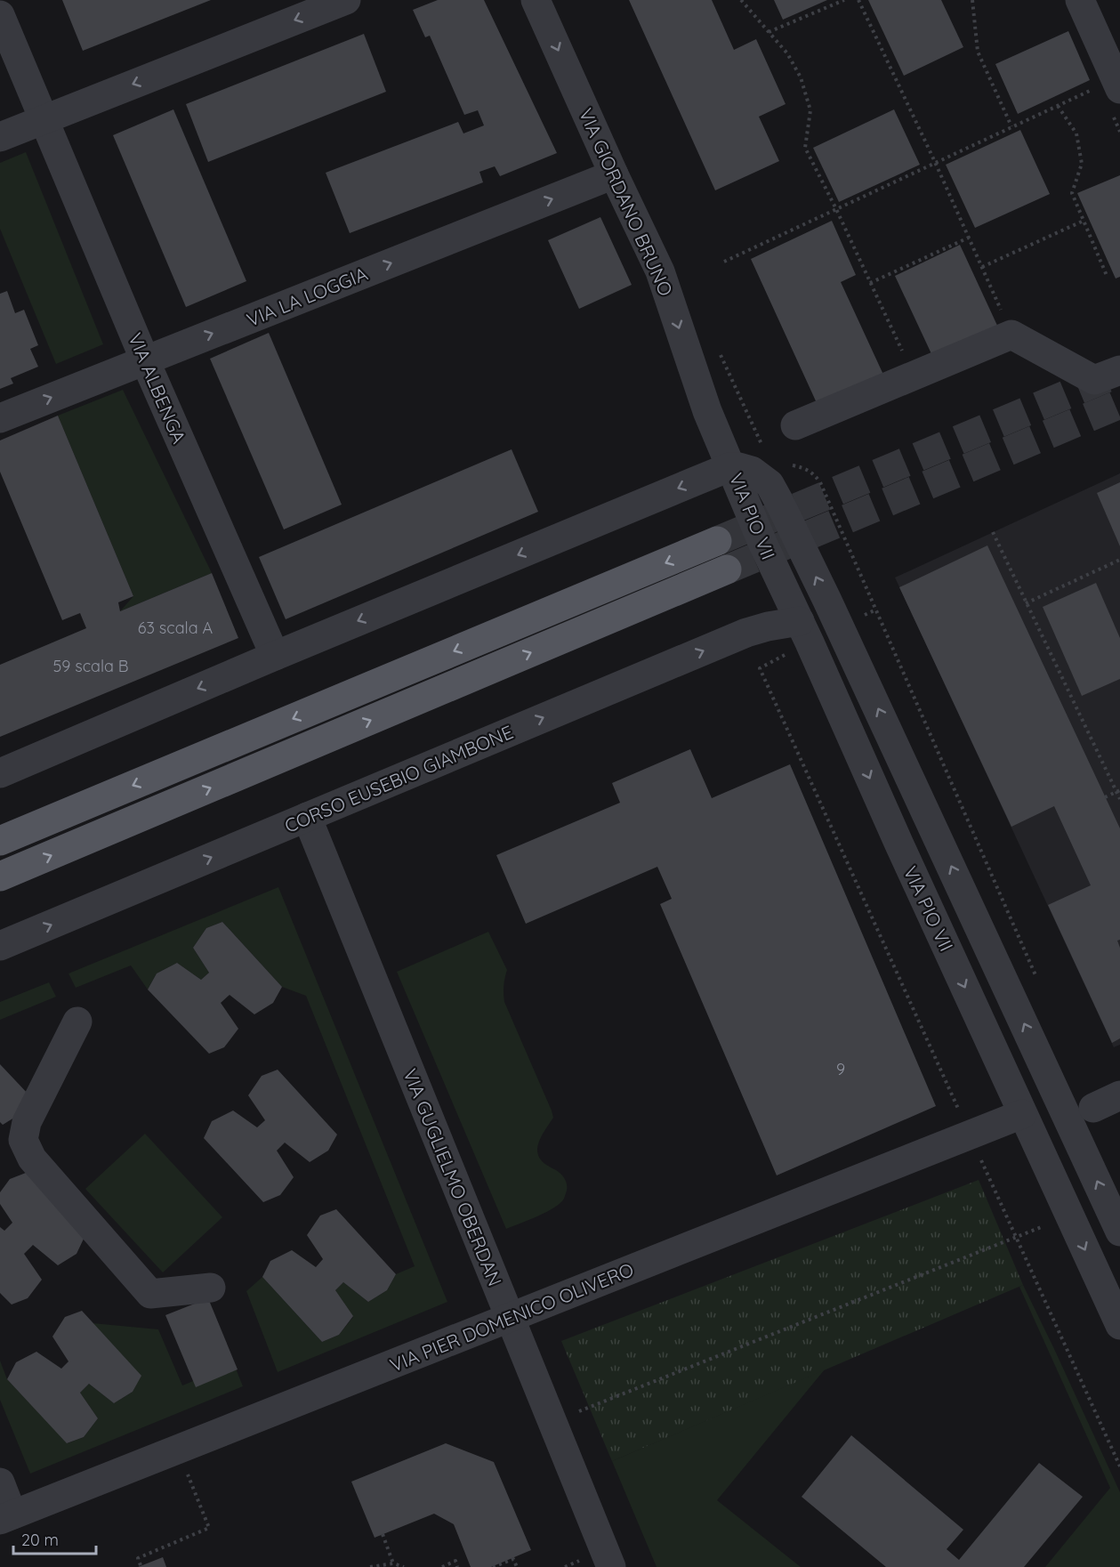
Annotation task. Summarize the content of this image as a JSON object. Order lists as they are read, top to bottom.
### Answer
{
  "streets": {
    "street": [
      "VIA GIORDANO BRUNO",
      "VIA LA LOGGIA",
      "VIA ALBENGA",
      "VIA PIO VII",
      "CORSO EUSEBIO GIAMBONE",
      "VIA GUGLIELMO OBERDAN",
      "VIA PIER DOMENICO OLIVERO"
    ]
  },
  "crossings": [
    ["VIA GIORDANO BRUNO", "VIA LA LOGGIA"],
    ["VIA GIORDANO BRUNO", "VIA PIO VII"],
    ["VIA LA LOGGIA", "VIA ALBENGA"],
    ["VIA PIO VII", "CORSO EUSEBIO GIAMBONE"],
    ["VIA PIO VII", "VIA PIER DOMENICO OLIVERO"],
    ["CORSO EUSEBIO GIAMBONE", "VIA GUGLIELMO OBERDAN"],
    ["VIA GUGLIELMO OBERDAN", "VIA PIER DOMENICO OLIVERO"]
  ],
  "one_way": ["VIA GIORDANO BRUNO"],
  "house_numbers": ["63 scala A", "59 scala B", "9"],
  "scale_bar": "20 m"
}
